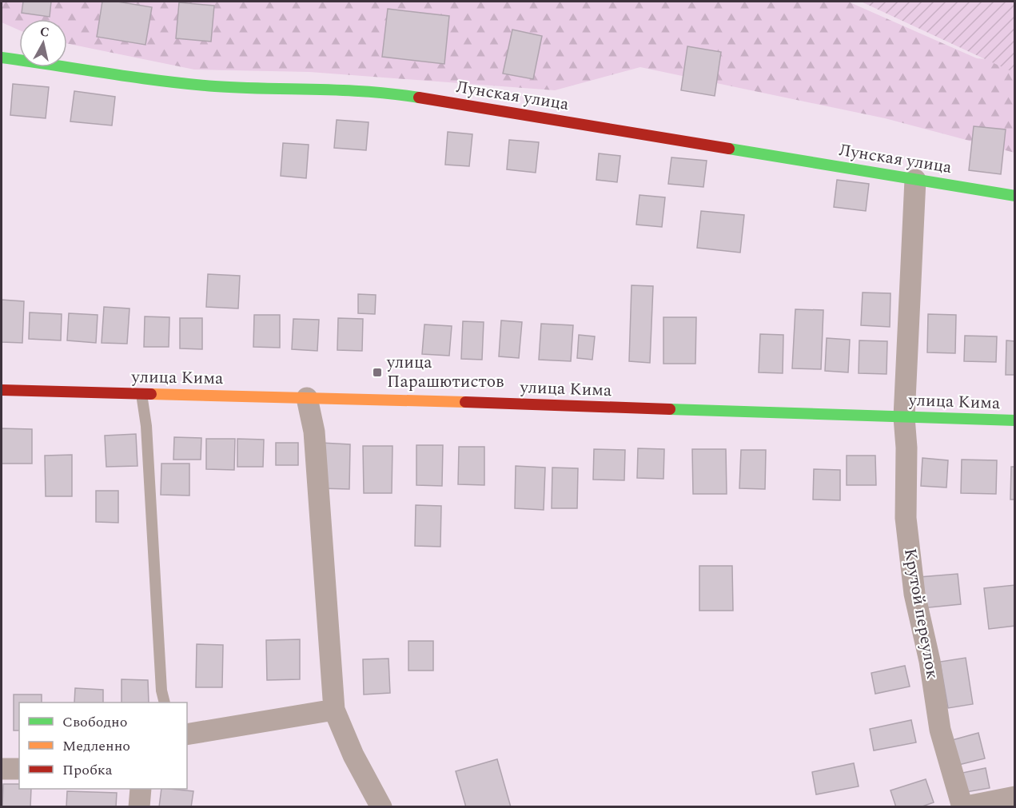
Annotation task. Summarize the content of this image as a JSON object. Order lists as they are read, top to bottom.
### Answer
{
  "streets": {
    "street": ["Лунская улица", "улица Кима", "Крутой переулок"]
  },
  "crossings": [
    ["Лунская улица", "Крутой переулок"],
    ["улица Кима", "Крутой переулок"]
  ],
  "places": {
    "transit": ["улица Парашютистов"]
  },
  "legend": ["Свободно", "Медленно", "Пробка"],
  "north": "top"
}
